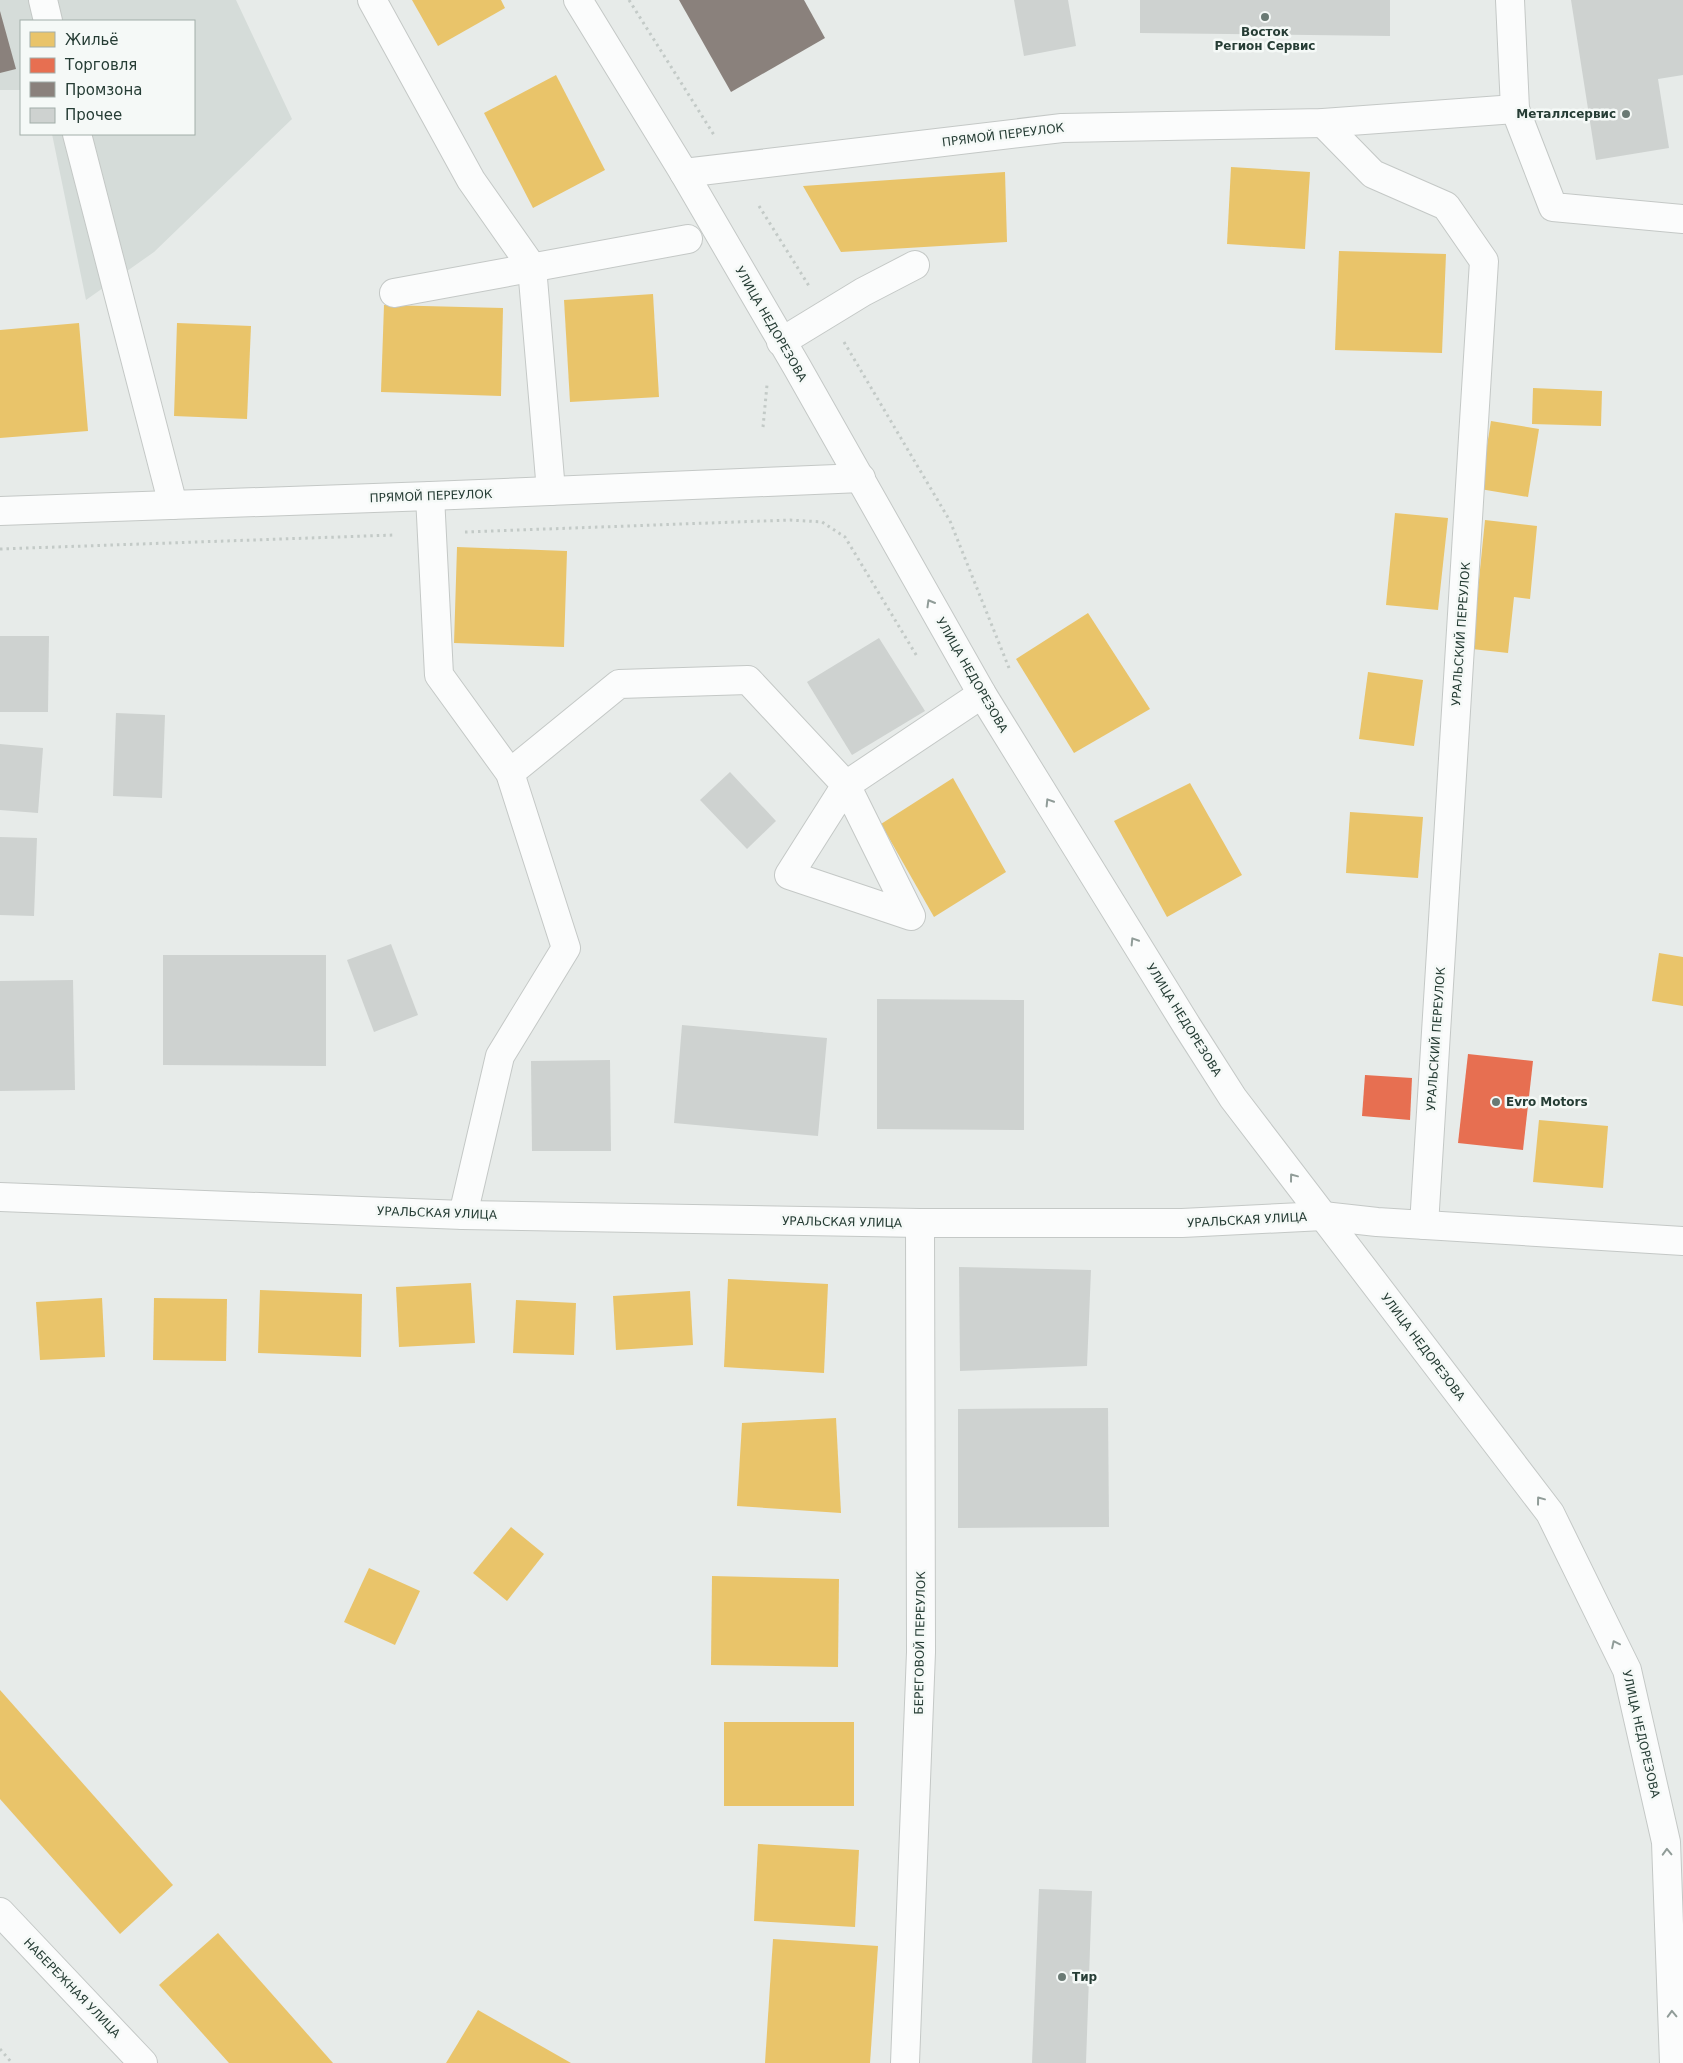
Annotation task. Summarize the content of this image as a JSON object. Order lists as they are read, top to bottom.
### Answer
{
  "streets": {
    "street": [
      "ПРЯМОЙ ПЕРЕУЛОК",
      "УЛИЦА НЕДОРЕЗОВА",
      "УРАЛЬСКИЙ ПЕРЕУЛОК",
      "УРАЛЬСКАЯ УЛИЦА",
      "БЕРЕГОВОЙ ПЕРЕУЛОК",
      "НАБЕРЕЖНАЯ УЛИЦА"
    ]
  },
  "crossings": [
    ["ПРЯМОЙ ПЕРЕУЛОК", "УЛИЦА НЕДОРЕЗОВА"],
    ["ПРЯМОЙ ПЕРЕУЛОК", "УРАЛЬСКИЙ ПЕРЕУЛОК"],
    ["УЛИЦА НЕДОРЕЗОВА", "УРАЛЬСКАЯ УЛИЦА"],
    ["УРАЛЬСКИЙ ПЕРЕУЛОК", "УРАЛЬСКАЯ УЛИЦА"],
    ["УРАЛЬСКАЯ УЛИЦА", "БЕРЕГОВОЙ ПЕРЕУЛОК"]
  ],
  "one_way": ["УЛИЦА НЕДОРЕЗОВА"],
  "places": [
    "Восток Регион Сервис",
    "Металлсервис",
    "Evro Motors",
    "Тир"
  ],
  "legend": [
    "Жильё",
    "Торговля",
    "Промзона",
    "Прочее"
  ]
}
